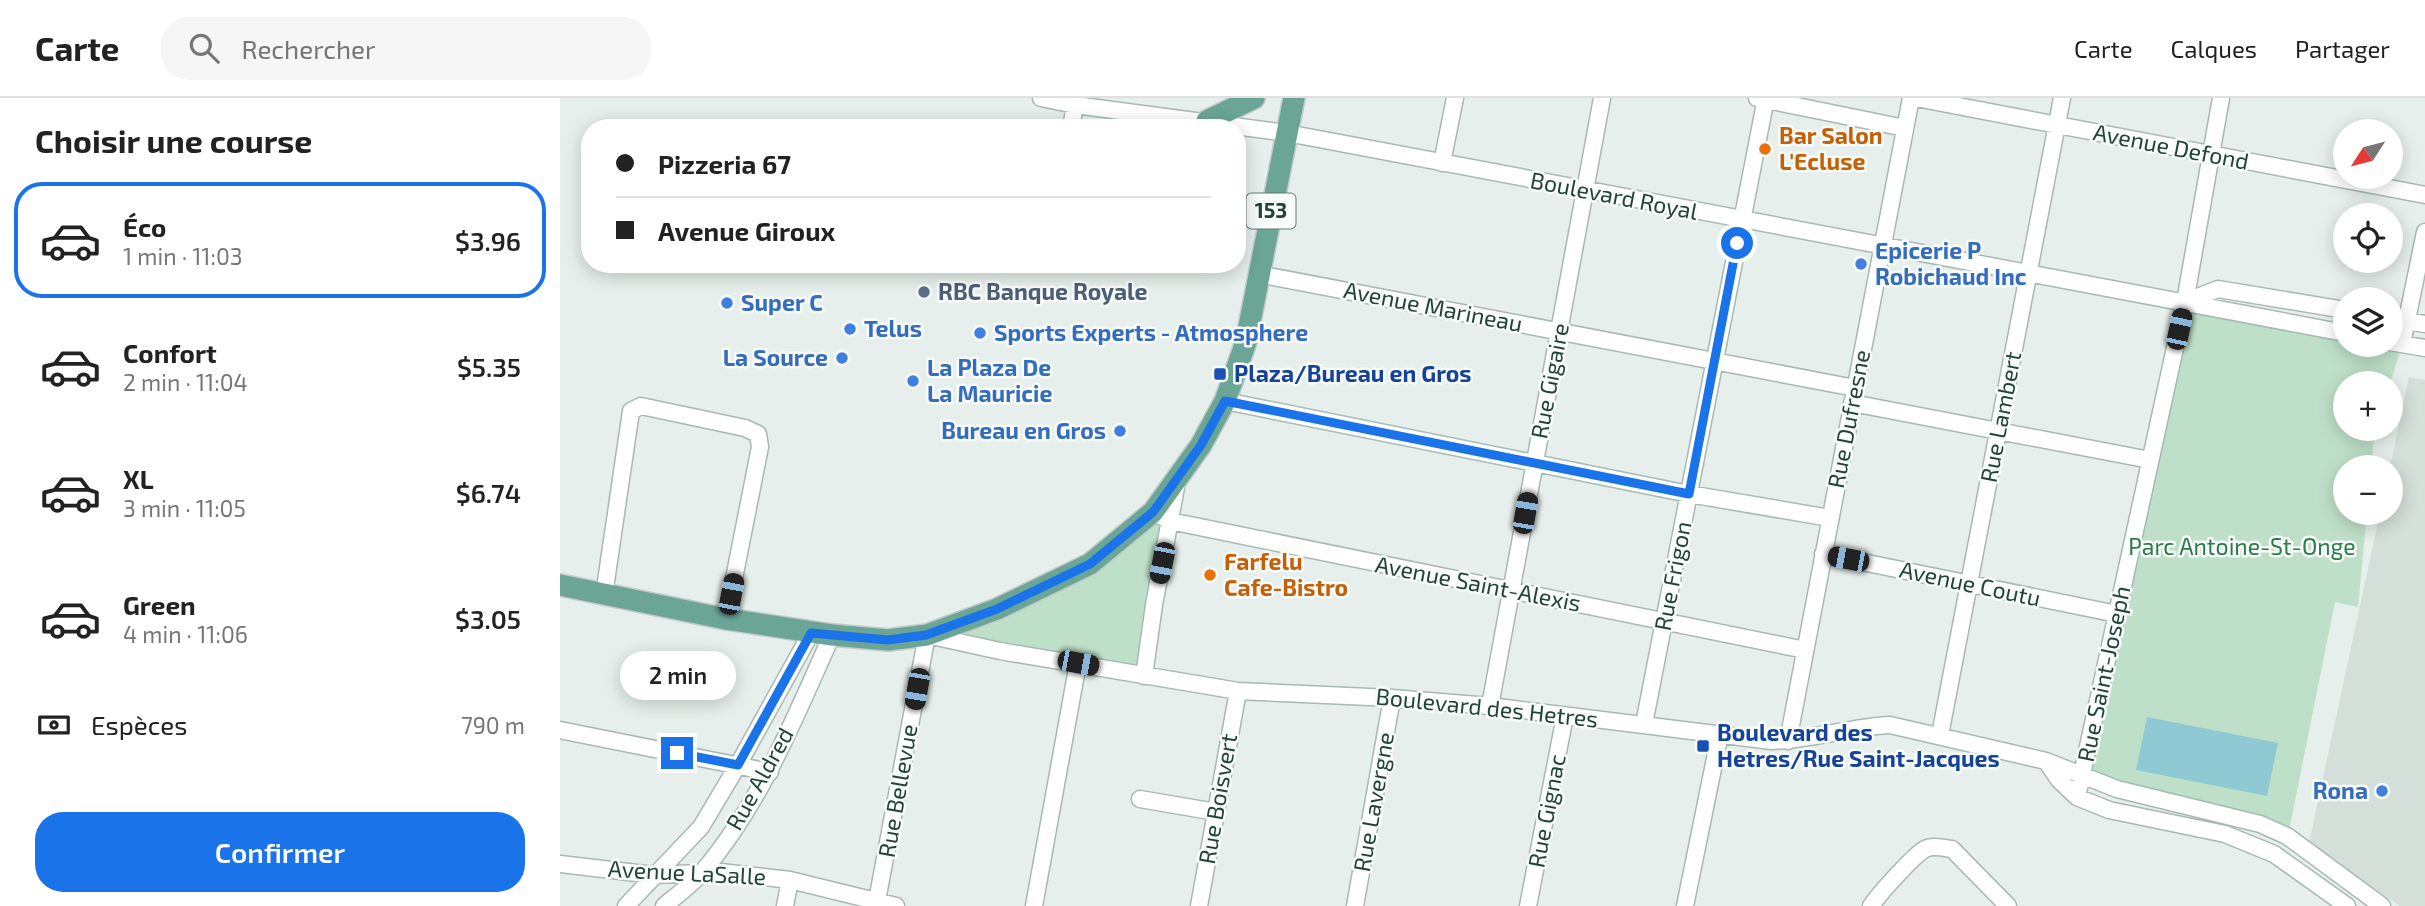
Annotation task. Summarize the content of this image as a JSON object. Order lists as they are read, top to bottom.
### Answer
{
  "streets": {
    "main road": ["153"],
    "street": [
      "Avenue Defond",
      "Boulevard Royal",
      "Avenue Marineau",
      "Rue Gigaire",
      "Rue Lambert",
      "Rue Dufresne",
      "Rue Frigon",
      "Avenue Saint-Alexis",
      "Avenue Coutu",
      "Rue Saint-Joseph",
      "Boulevard des Hetres",
      "Rue Aldred",
      "Rue Bellevue",
      "Rue Boisvert",
      "Rue Lavergne",
      "Rue Gignac",
      "Avenue LaSalle"
    ]
  },
  "crossings": [
    ["Avenue Defond", "Rue Lambert"],
    ["Avenue Defond", "Rue Saint-Joseph"],
    ["Boulevard Royal", "153"],
    ["Boulevard Royal", "Rue Gigaire"],
    ["Boulevard Royal", "Rue Lambert"],
    ["Boulevard Royal", "Rue Dufresne"],
    ["Boulevard Royal", "Rue Frigon"],
    ["Boulevard Royal", "Rue Saint-Joseph"],
    ["153", "Avenue Marineau"],
    ["153", "Avenue Saint-Alexis"],
    ["153", "Boulevard des Hetres"],
    ["153", "Rue Aldred"],
    ["153", "Rue Bellevue"],
    ["Avenue Marineau", "Rue Gigaire"],
    ["Avenue Marineau", "Rue Lambert"],
    ["Avenue Marineau", "Rue Dufresne"],
    ["Avenue Marineau", "Rue Frigon"],
    ["Avenue Marineau", "Rue Saint-Joseph"],
    ["Rue Gigaire", "Avenue Saint-Alexis"],
    ["Rue Gigaire", "Boulevard des Hetres"],
    ["Rue Lambert", "Avenue Coutu"],
    ["Rue Lambert", "Boulevard des Hetres"],
    ["Rue Dufresne", "Avenue Saint-Alexis"],
    ["Rue Dufresne", "Avenue Coutu"],
    ["Rue Dufresne", "Boulevard des Hetres"],
    ["Rue Frigon", "Avenue Saint-Alexis"],
    ["Rue Frigon", "Boulevard des Hetres"],
    ["Avenue Coutu", "Rue Saint-Joseph"],
    ["Rue Saint-Joseph", "Boulevard des Hetres"],
    ["Boulevard des Hetres", "Rue Bellevue"],
    ["Boulevard des Hetres", "Rue Boisvert"],
    ["Boulevard des Hetres", "Rue Lavergne"],
    ["Boulevard des Hetres", "Rue Gignac"],
    ["Rue Aldred", "Avenue LaSalle"],
    ["Rue Bellevue", "Avenue LaSalle"]
  ],
  "parks": ["Parc Antoine-St-Onge"],
  "places": {
    "other": [
      "Bar Salon L'Ecluse",
      "Epicerie P Robichaud Inc",
      "RBC Banque Royale",
      "Super C",
      "Telus",
      "Sports Experts - Atmosphere",
      "La Source",
      "La Plaza De La Mauricie",
      "Bureau en Gros",
      "Farfelu Cafe-Bistro",
      "Rona"
    ],
    "transit": ["Plaza/Bureau en Gros", "Boulevard des Hetres/Rue Saint-Jacques"]
  },
  "north": "bottom left",
  "page": {
    "header": "Carte",
    "search": "Rechercher",
    "nav": ["Carte", "Calques", "Partager"],
    "heading": "Choisir une course",
    "map_buttons": ["+", "−"],
    "banner": ["Pizzeria 67", "Avenue Giroux"],
    "list": [
      {
        "name": "Éco",
        "note": "1 min · 11:03",
        "value": "$3.96"
      },
      {
        "name": "Confort",
        "note": "2 min · 11:04",
        "value": "$5.35"
      },
      {
        "name": "XL",
        "note": "3 min · 11:05",
        "value": "$6.74"
      },
      {
        "name": "Green",
        "note": "4 min · 11:06",
        "value": "$3.05"
      }
    ],
    "bubble": "2 min",
    "pay": ["Espèces", "790 m"],
    "buttons": "Confirmer"
  }
}
